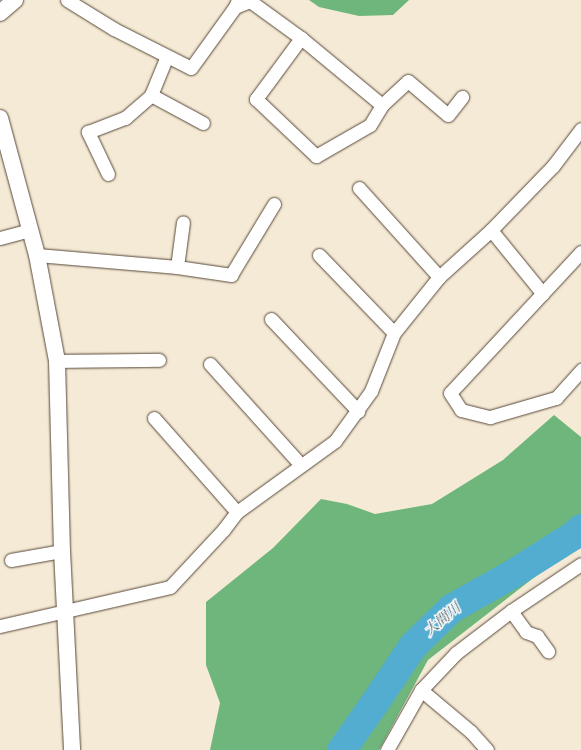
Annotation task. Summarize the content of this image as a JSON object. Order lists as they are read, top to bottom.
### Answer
{
  "water": ["大間川"]
}
